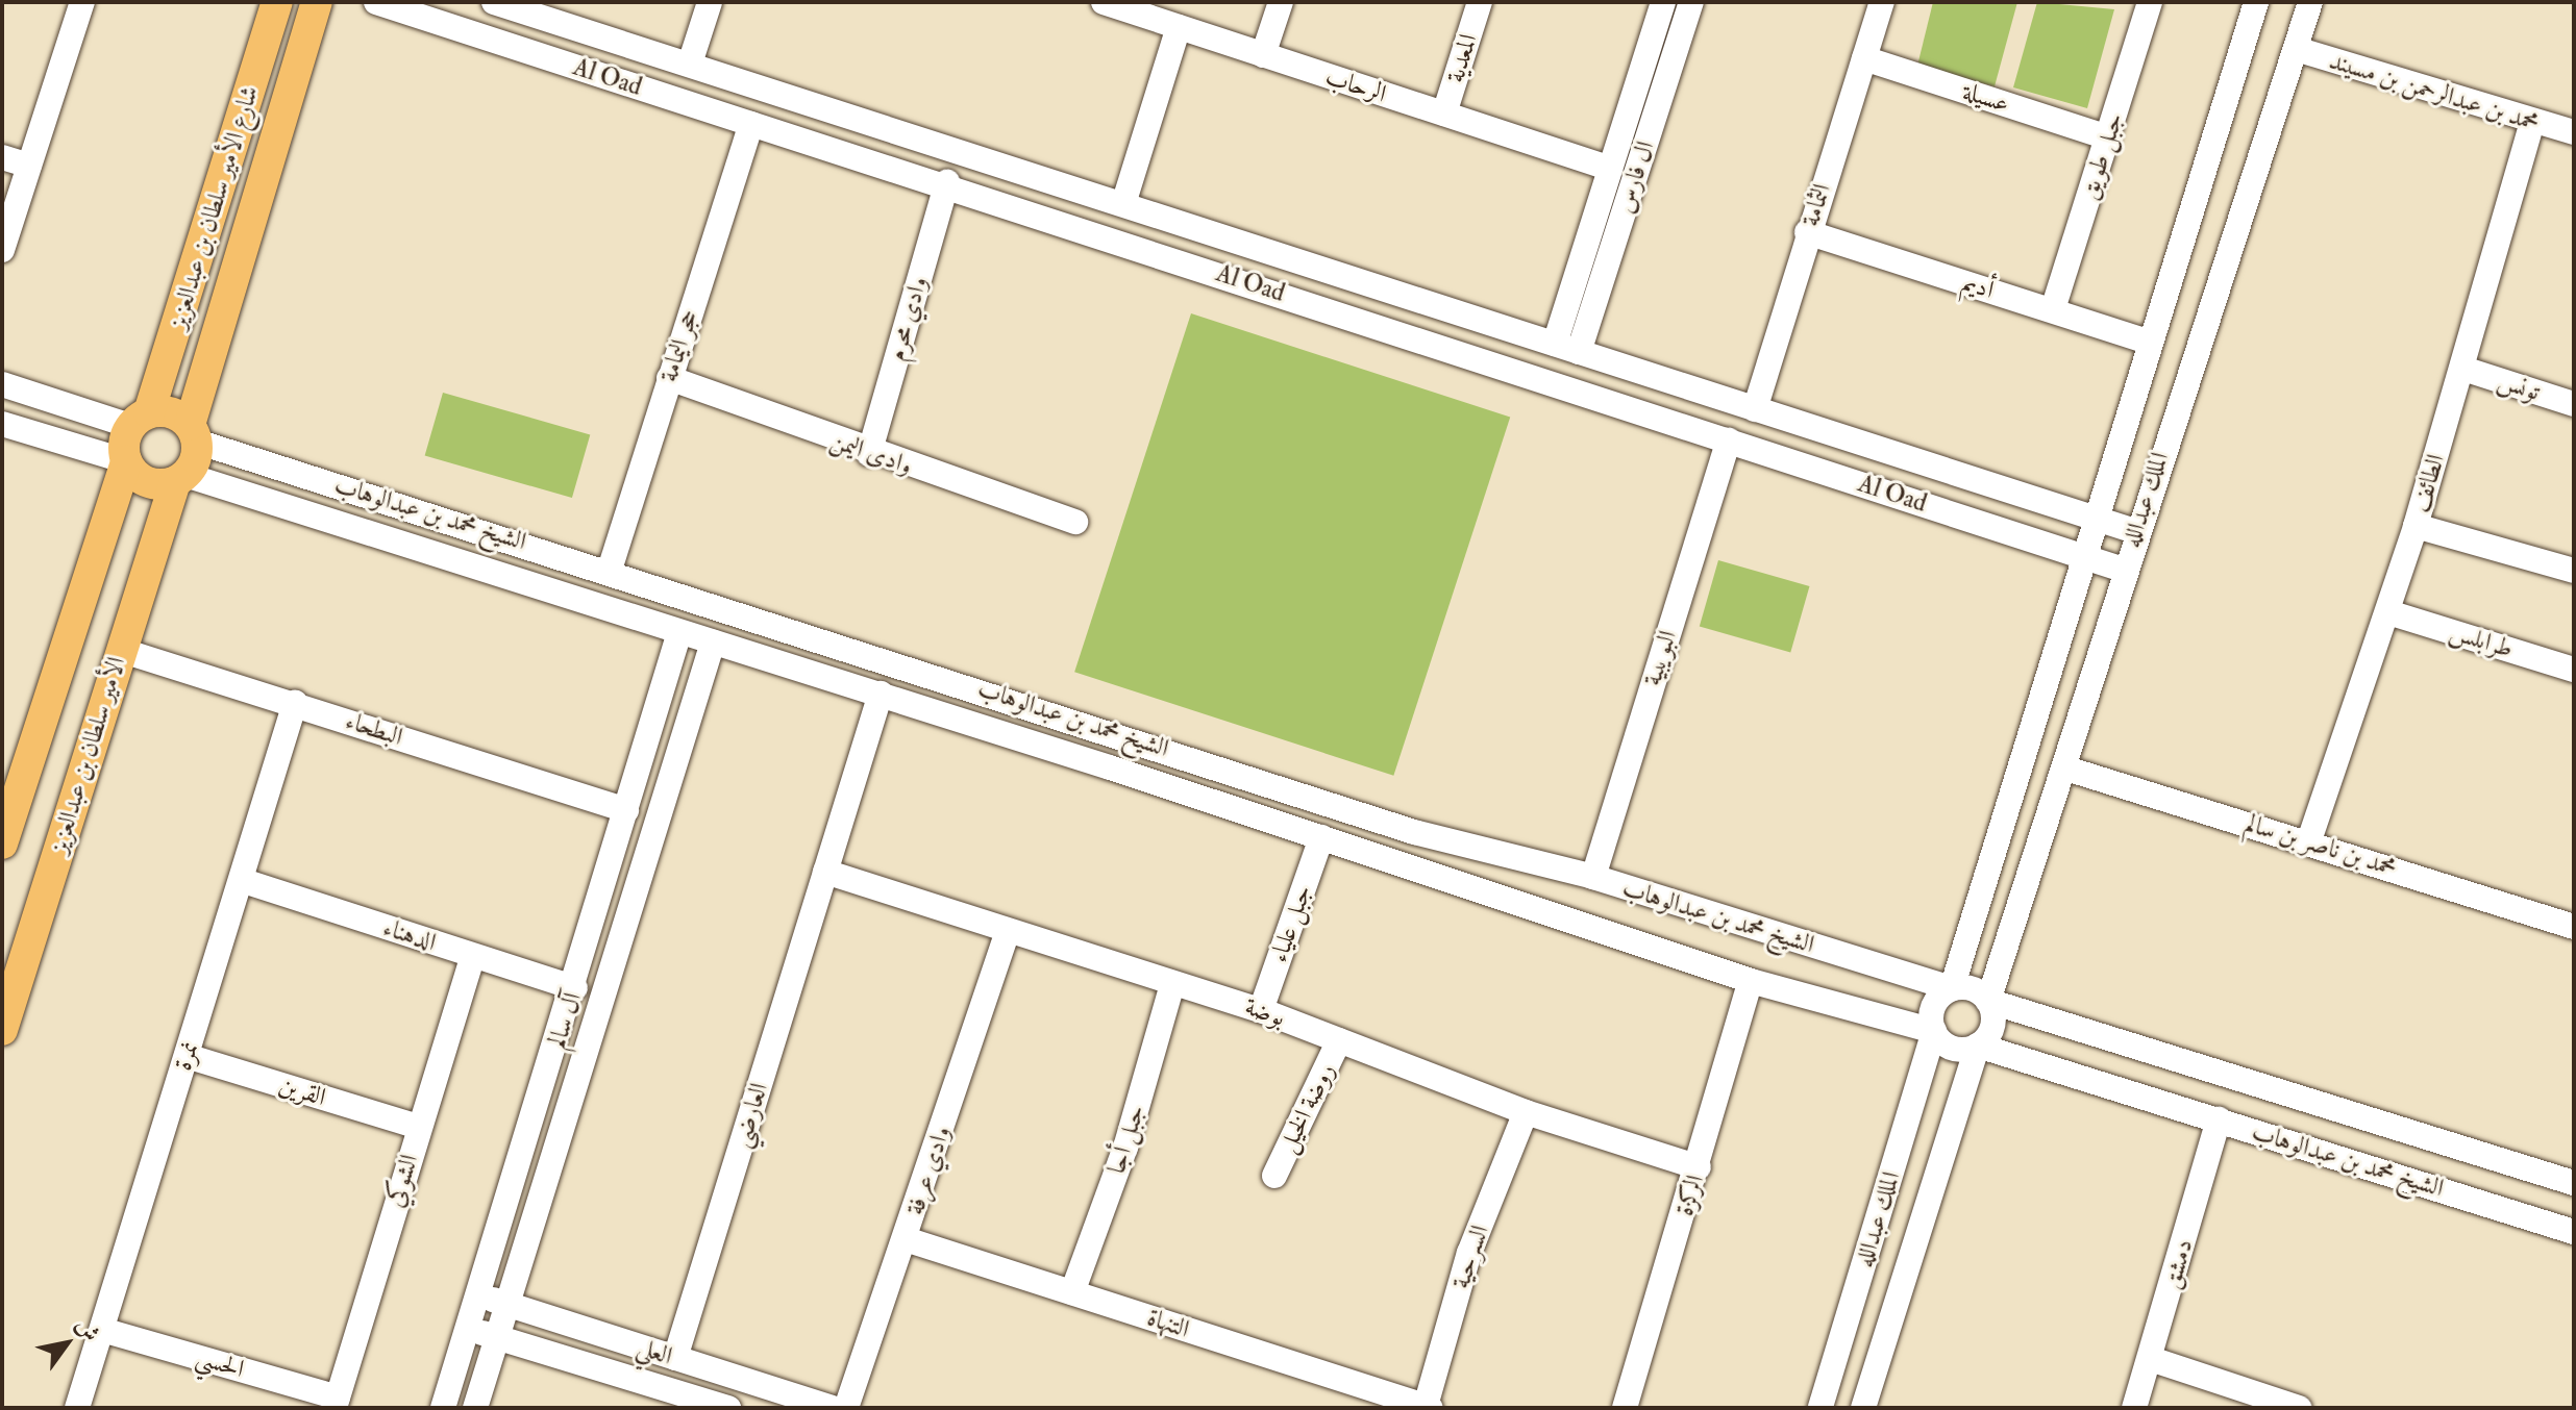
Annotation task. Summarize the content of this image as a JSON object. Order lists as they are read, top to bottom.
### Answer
{
  "streets": {
    "main road": ["شارع الأمير سلطان بن عبدالعزيز", "الأمير سلطان بن عبدالعزيز"],
    "street": [
      "المعدية",
      "Al Oad",
      "الرحاب",
      "محمد بن عبدالرحمن بن مسيند",
      "عسيلة",
      "جبل طويق",
      "ال فارس",
      "الثمامة",
      "أديم",
      "وادي محرم",
      "حجر اليمامة",
      "تونس",
      "وادى اليمن",
      "الطائف",
      "الملك عبدالله",
      "الشيخ محمد بن عبدالوهاب",
      "طرابلس",
      "البويبية",
      "البطحاء",
      "محمد بن ناصر بن سالم",
      "جبل علياء",
      "الدهناء",
      "بوضة",
      "آل سالم",
      "نمرة",
      "القرين",
      "روضة الخيل",
      "العارضي",
      "جبل أجا",
      "وادي عرفة",
      "الشوكي",
      "الركزة",
      "السرحية",
      "دمشق",
      "التنهاة",
      "العلي",
      "الحسي"
    ]
  },
  "crossings": [
    ["المعدية", "الرحاب"],
    ["Al Oad", "ال فارس"],
    ["Al Oad", "الثمامة"],
    ["Al Oad", "وادي محرم"],
    ["Al Oad", "حجر اليمامة"],
    ["Al Oad", "الملك عبدالله"],
    ["Al Oad", "البويبية"],
    ["الرحاب", "ال فارس"],
    ["محمد بن عبدالرحمن بن مسيند", "الطائف"],
    ["محمد بن عبدالرحمن بن مسيند", "الملك عبدالله"],
    ["عسيلة", "جبل طويق"],
    ["عسيلة", "الثمامة"],
    ["جبل طويق", "أديم"],
    ["الثمامة", "أديم"],
    ["شارع الأمير سلطان بن عبدالعزيز", "الشيخ محمد بن عبدالوهاب"],
    ["شارع الأمير سلطان بن عبدالعزيز", "الأمير سلطان بن عبدالعزيز"],
    ["أديم", "الملك عبدالله"],
    ["وادي محرم", "وادى اليمن"],
    ["حجر اليمامة", "وادى اليمن"],
    ["حجر اليمامة", "الشيخ محمد بن عبدالوهاب"],
    ["تونس", "الطائف"],
    ["الطائف", "طرابلس"],
    ["الطائف", "محمد بن ناصر بن سالم"],
    ["الملك عبدالله", "الشيخ محمد بن عبدالوهاب"],
    ["الملك عبدالله", "محمد بن ناصر بن سالم"],
    ["الشيخ محمد بن عبدالوهاب", "البويبية"],
    ["الشيخ محمد بن عبدالوهاب", "الأمير سلطان بن عبدالعزيز"],
    ["الشيخ محمد بن عبدالوهاب", "جبل علياء"],
    ["الشيخ محمد بن عبدالوهاب", "آل سالم"],
    ["الشيخ محمد بن عبدالوهاب", "العارضي"],
    ["الشيخ محمد بن عبدالوهاب", "الركزة"],
    ["الشيخ محمد بن عبدالوهاب", "دمشق"],
    ["البطحاء", "الأمير سلطان بن عبدالعزيز"],
    ["البطحاء", "آل سالم"],
    ["البطحاء", "نمرة"],
    ["جبل علياء", "بوضة"],
    ["الدهناء", "آل سالم"],
    ["الدهناء", "نمرة"],
    ["الدهناء", "الشوكي"],
    ["بوضة", "روضة الخيل"],
    ["بوضة", "العارضي"],
    ["بوضة", "جبل أجا"],
    ["بوضة", "وادي عرفة"],
    ["بوضة", "الركزة"],
    ["بوضة", "السرحية"],
    ["آل سالم", "العلي"],
    ["نمرة", "القرين"],
    ["نمرة", "الحسي"],
    ["القرين", "الشوكي"],
    ["العارضي", "العلي"],
    ["جبل أجا", "التنهاة"],
    ["وادي عرفة", "التنهاة"],
    ["الشوكي", "الحسي"],
    ["السرحية", "التنهاة"]
  ],
  "north": "top right"
}
